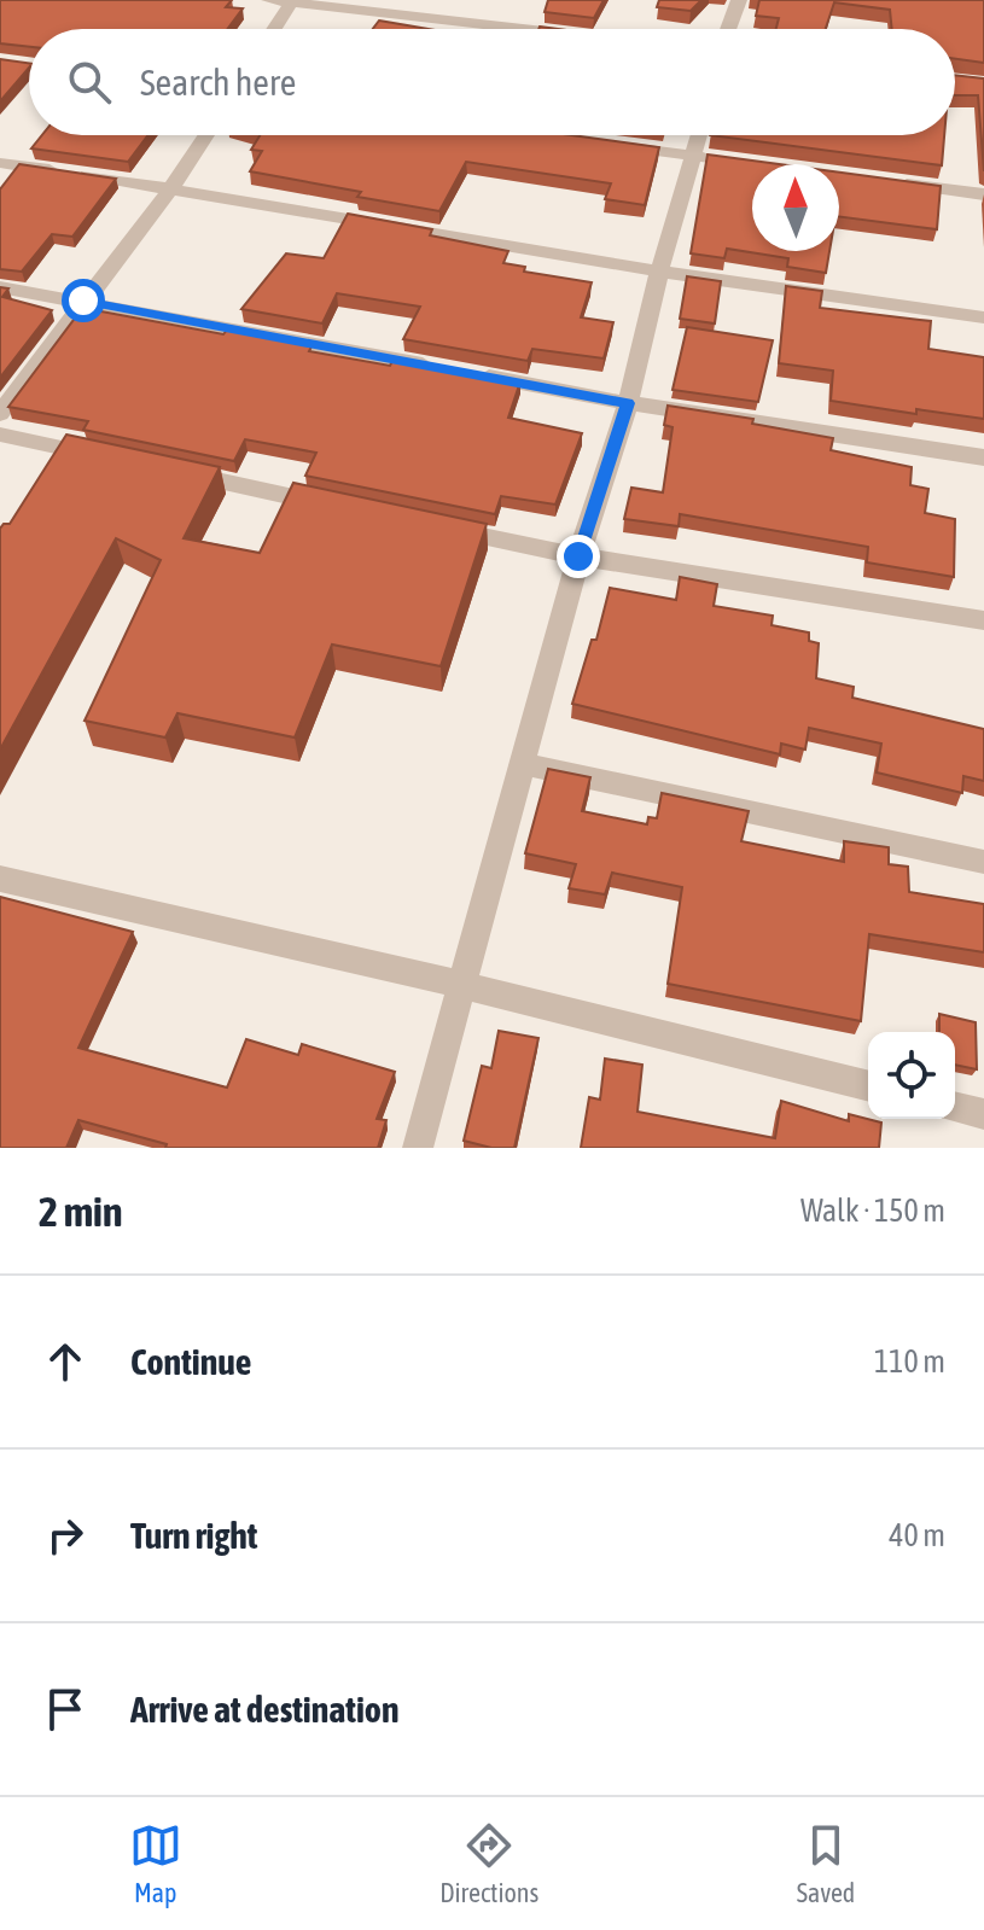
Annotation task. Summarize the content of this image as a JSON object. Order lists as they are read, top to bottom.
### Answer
{
  "north": "top",
  "page": {
    "search": "Search here",
    "heading": ["2 min", "Walk · 150 m"],
    "list": [
      ["Continue", "110 m"],
      ["Turn right", "40 m"],
      "Arrive at destination"
    ],
    "nav": ["Map", "Directions", "Saved"]
  }
}
